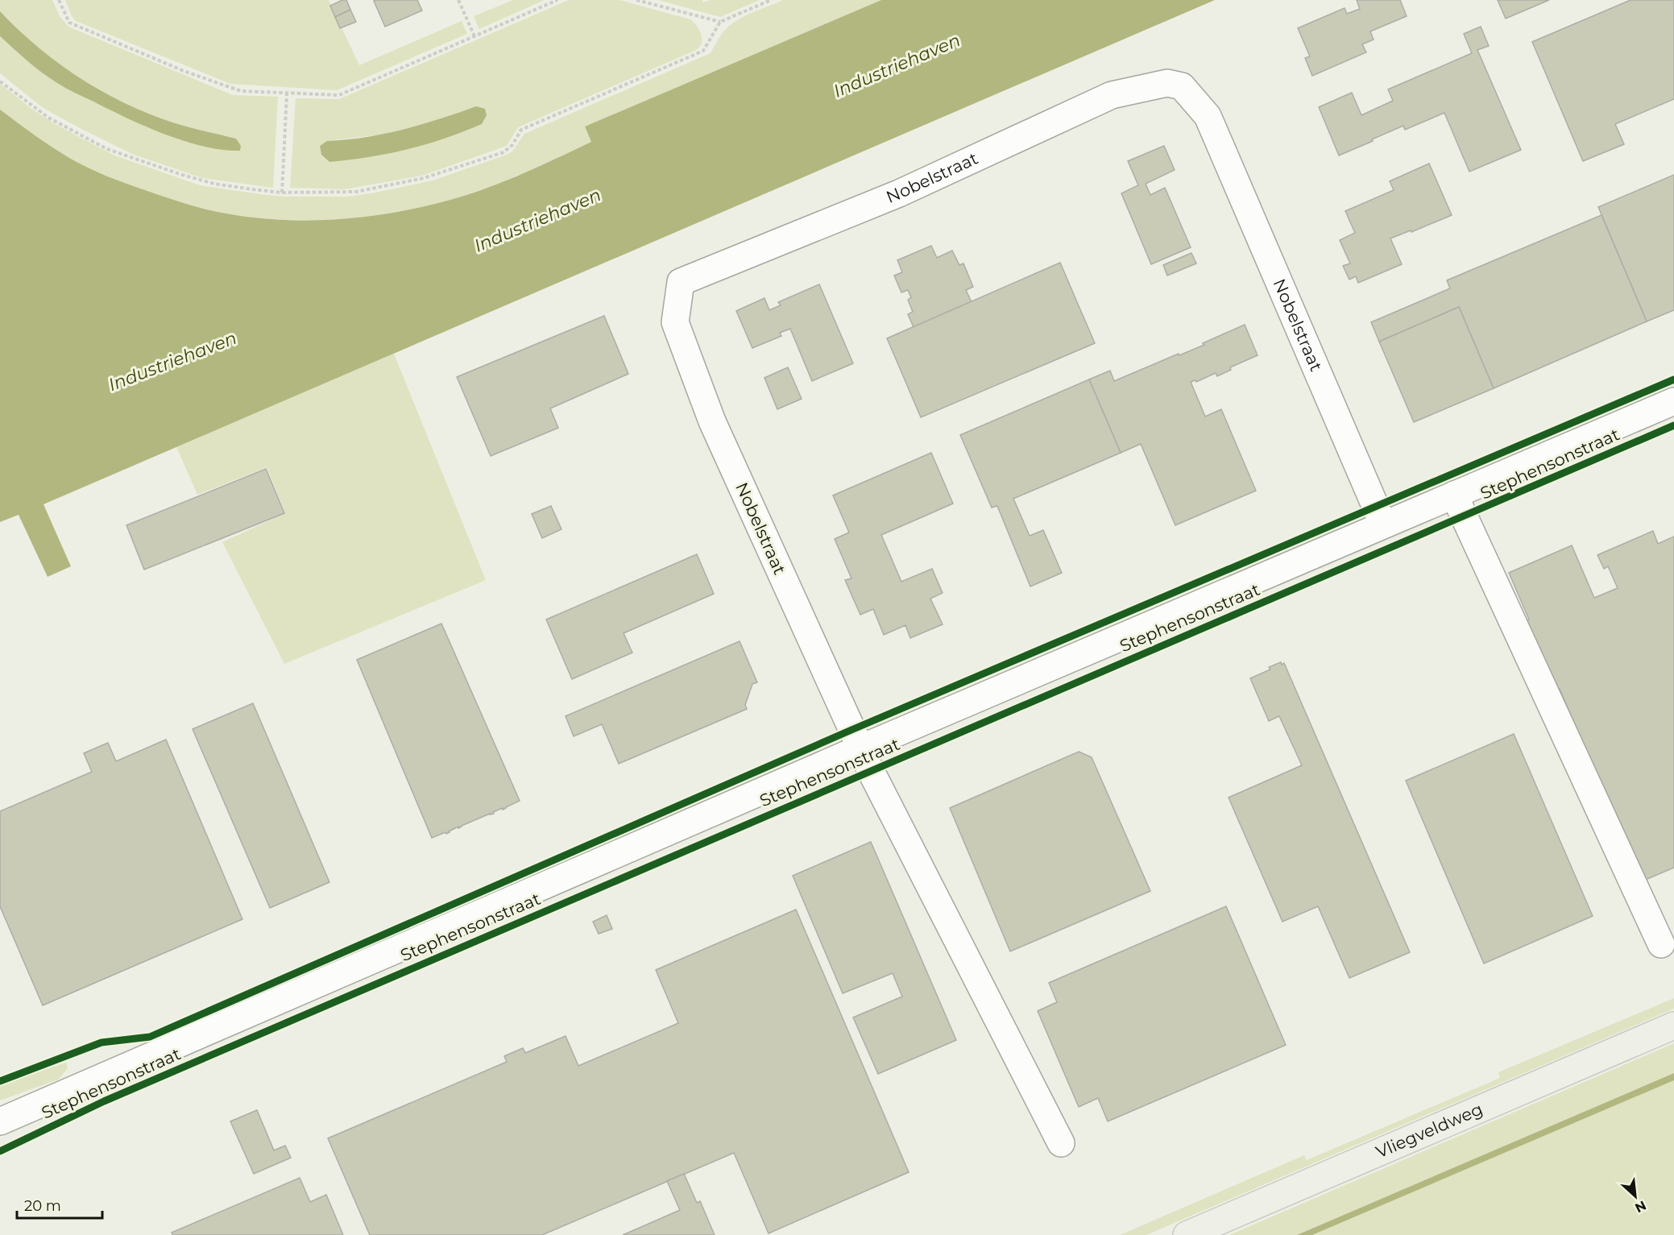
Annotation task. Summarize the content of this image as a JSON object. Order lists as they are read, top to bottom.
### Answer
{
  "streets": {
    "main road": ["Vliegveldweg"],
    "street": ["Nobelstraat", "Stephensonstraat"]
  },
  "crossings": [
    ["Nobelstraat", "Stephensonstraat"]
  ],
  "water": ["Industriehaven"],
  "scale_bar": "20 m",
  "north": "bottom right"
}
